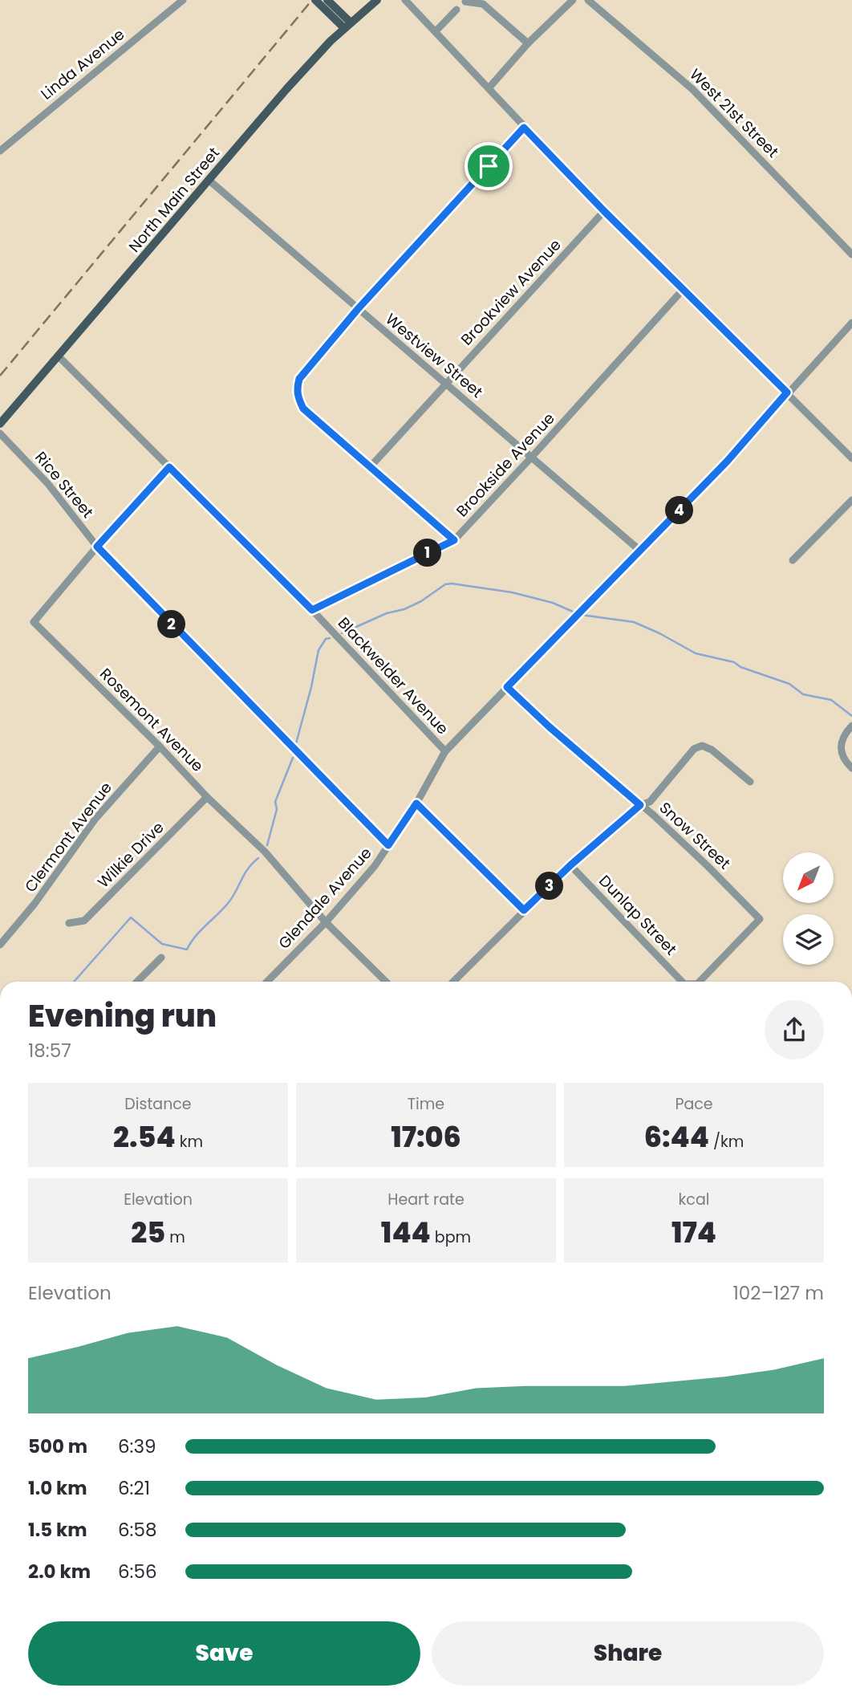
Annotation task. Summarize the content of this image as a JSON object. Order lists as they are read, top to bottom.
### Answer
{
  "streets": {
    "main road": ["North Main Street"],
    "street": [
      "Linda Avenue",
      "West 21st Street",
      "Brookview Avenue",
      "Westview Street",
      "Brookside Avenue",
      "Rice Street",
      "Blackwelder Avenue",
      "Rosemont Avenue",
      "Snow Street",
      "Clermont Avenue",
      "Wilkie Drive",
      "Glendale Avenue",
      "Dunlap Street"
    ]
  },
  "crossings": [
    ["North Main Street", "Westview Street"],
    ["North Main Street", "Blackwelder Avenue"],
    ["Brookview Avenue", "Westview Street"],
    ["Westview Street", "Brookside Avenue"],
    ["Westview Street", "Glendale Avenue"],
    ["Brookside Avenue", "Blackwelder Avenue"],
    ["Rice Street", "Rosemont Avenue"],
    ["Rice Street", "Glendale Avenue"],
    ["Blackwelder Avenue", "Rosemont Avenue"],
    ["Blackwelder Avenue", "Glendale Avenue"],
    ["Rosemont Avenue", "Clermont Avenue"],
    ["Rosemont Avenue", "Wilkie Drive"],
    ["Rosemont Avenue", "Glendale Avenue"],
    ["Snow Street", "Glendale Avenue"]
  ],
  "north": "bottom left",
  "page": {
    "pins": [
      "4",
      "1",
      "2",
      "3"
    ],
    "heading": ["Evening run", "18:57"],
    "stats": [
      ["Distance", "2.54 km"],
      ["Time", "17:06"],
      ["Pace", "6:44 /km"],
      ["Elevation", "25 m"],
      ["Heart rate", "144 bpm"],
      ["kcal", "174"]
    ],
    "chart": ["Elevation", "102–127 m"],
    "list": [
      {
        "name": "500 m",
        "note": "6:39"
      },
      {
        "name": "1.0 km",
        "note": "6:21"
      },
      {
        "name": "1.5 km",
        "note": "6:58"
      },
      {
        "name": "2.0 km",
        "note": "6:56"
      }
    ],
    "buttons": ["Save", "Share"]
  }
}
